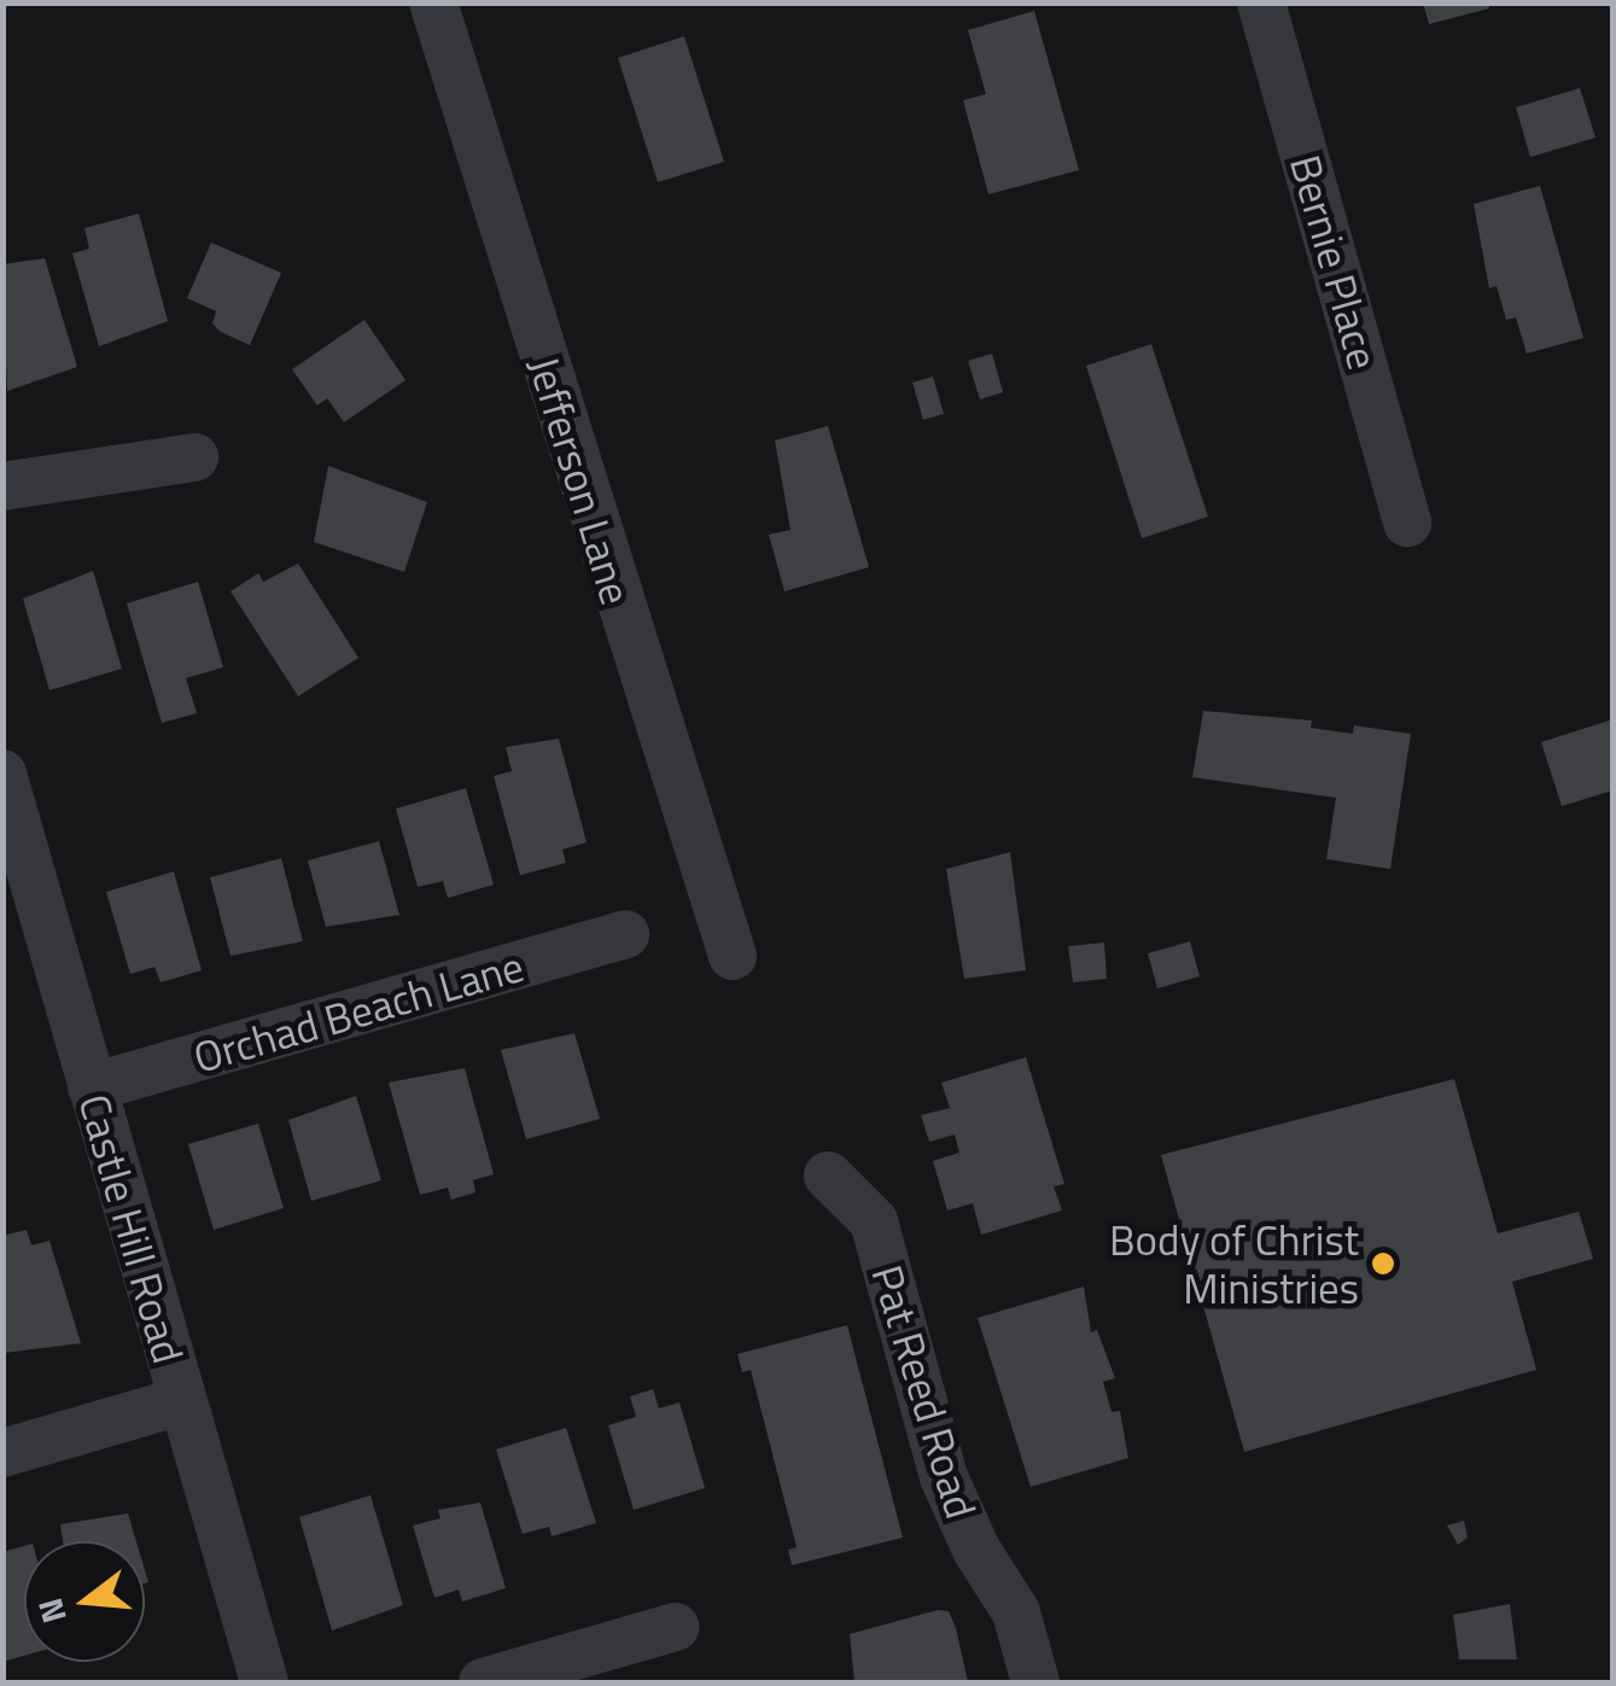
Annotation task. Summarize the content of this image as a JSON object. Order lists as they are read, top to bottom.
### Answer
{
  "streets": {
    "street": [
      "Bernie Place",
      "Jefferson Lane",
      "Orchad Beach Lane",
      "Castle Hill Road",
      "Pat Reed Road"
    ]
  },
  "crossings": [
    ["Orchad Beach Lane", "Castle Hill Road"]
  ],
  "places": ["Body of Christ Ministries"],
  "north": "left"
}
